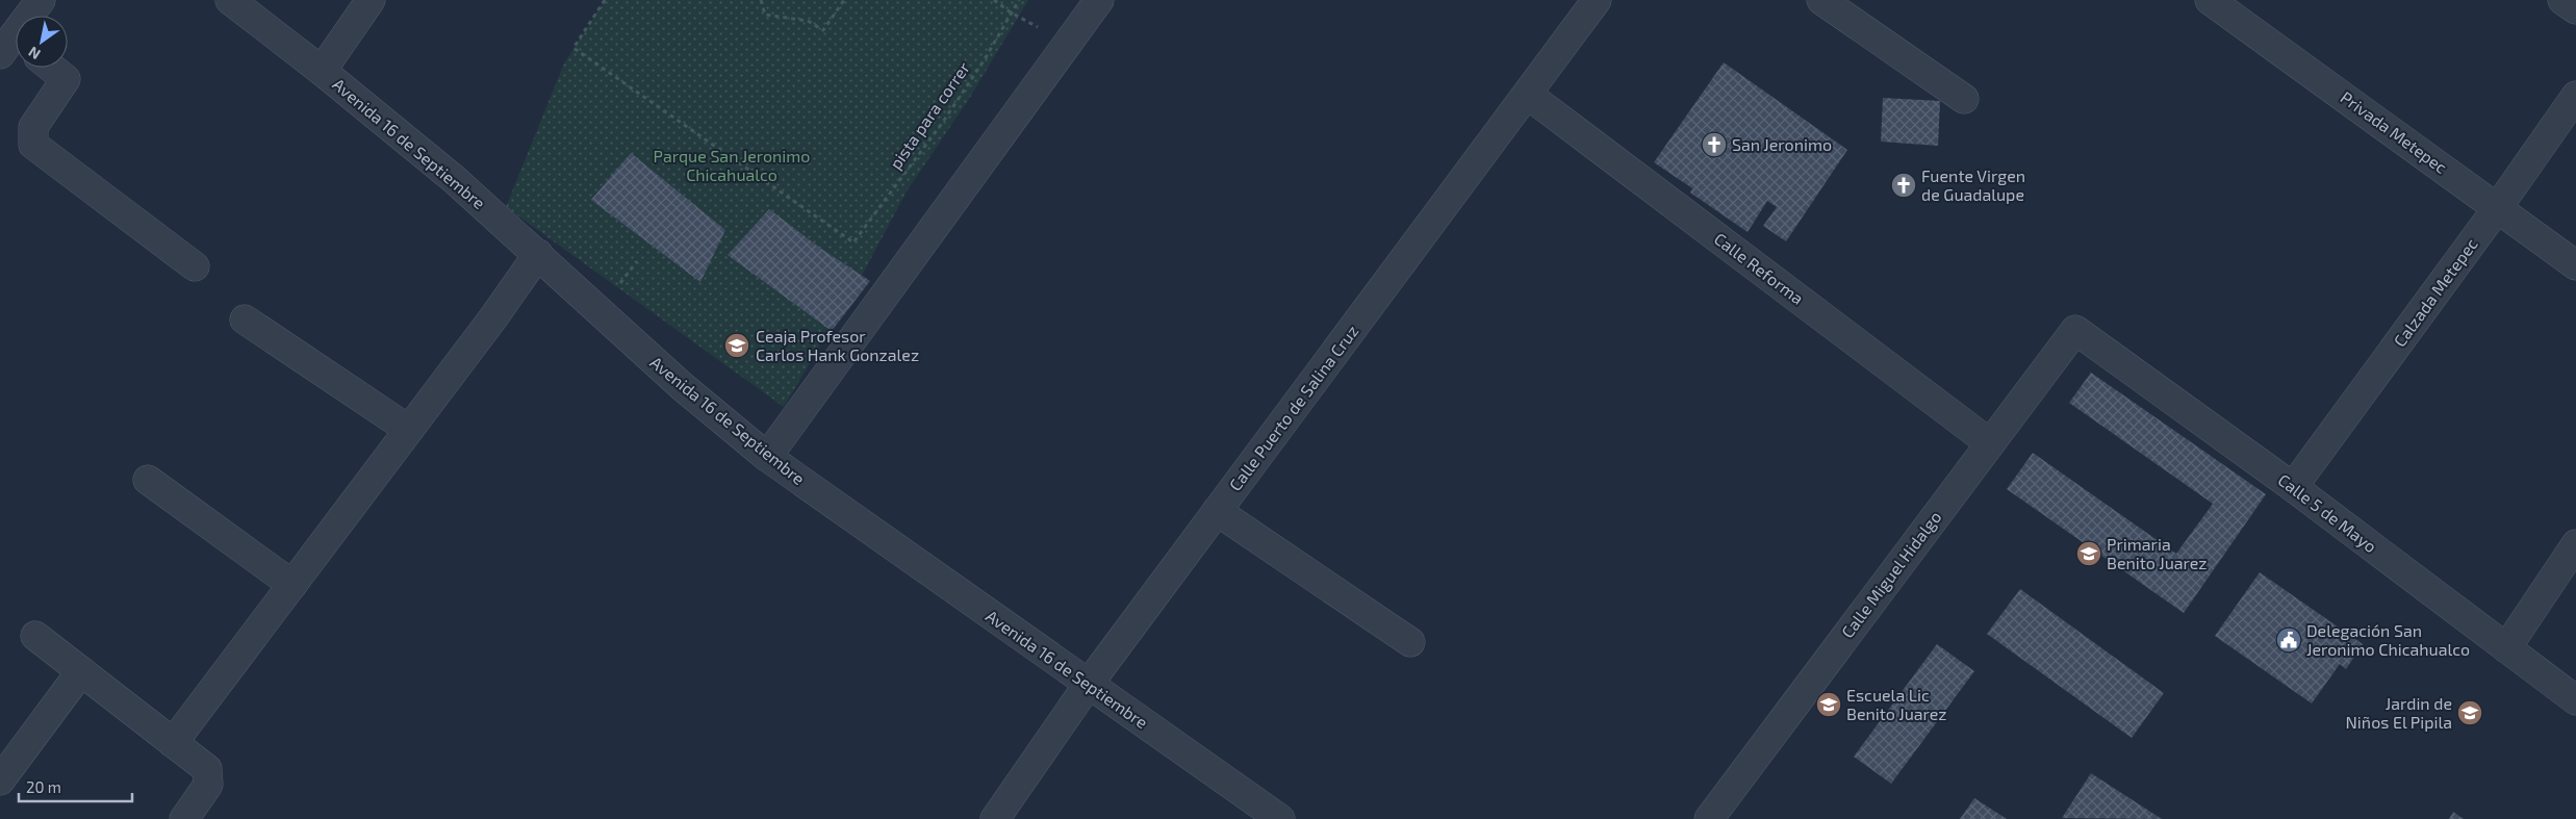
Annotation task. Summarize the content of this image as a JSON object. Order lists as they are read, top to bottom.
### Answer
{
  "streets": {
    "street": [
      "Privada Metepec",
      "Avenida 16 de Septiembre",
      "Calle Reforma",
      "Calzada Metepec",
      "Calle Puerto de Salina Cruz",
      "Calle 5 de Mayo",
      "Calle Miguel Hidalgo"
    ],
    "path": ["pista para correr"]
  },
  "crossings": [
    ["Privada Metepec", "Calzada Metepec"],
    ["Avenida 16 de Septiembre", "Calle Puerto de Salina Cruz"],
    ["Calle Reforma", "Calle Puerto de Salina Cruz"],
    ["Calle Reforma", "Calle Miguel Hidalgo"],
    ["Calzada Metepec", "Calle 5 de Mayo"],
    ["Calle 5 de Mayo", "Calle Miguel Hidalgo"]
  ],
  "parks": ["Parque San Jeronimo Chicahualco"],
  "places": {
    "church": ["San Jeronimo", "Fuente Virgen de Guadalupe"],
    "school or university": [
      "Ceaja Profesor Carlos Hank Gonzalez",
      "Primaria Benito Juarez",
      "Escuela Lic Benito Juarez",
      "Jardin de Niños El Pipila"
    ],
    "public building": ["Delegación San Jeronimo Chicahualco"]
  },
  "scale_bar": "20 m",
  "north": "bottom left"
}
